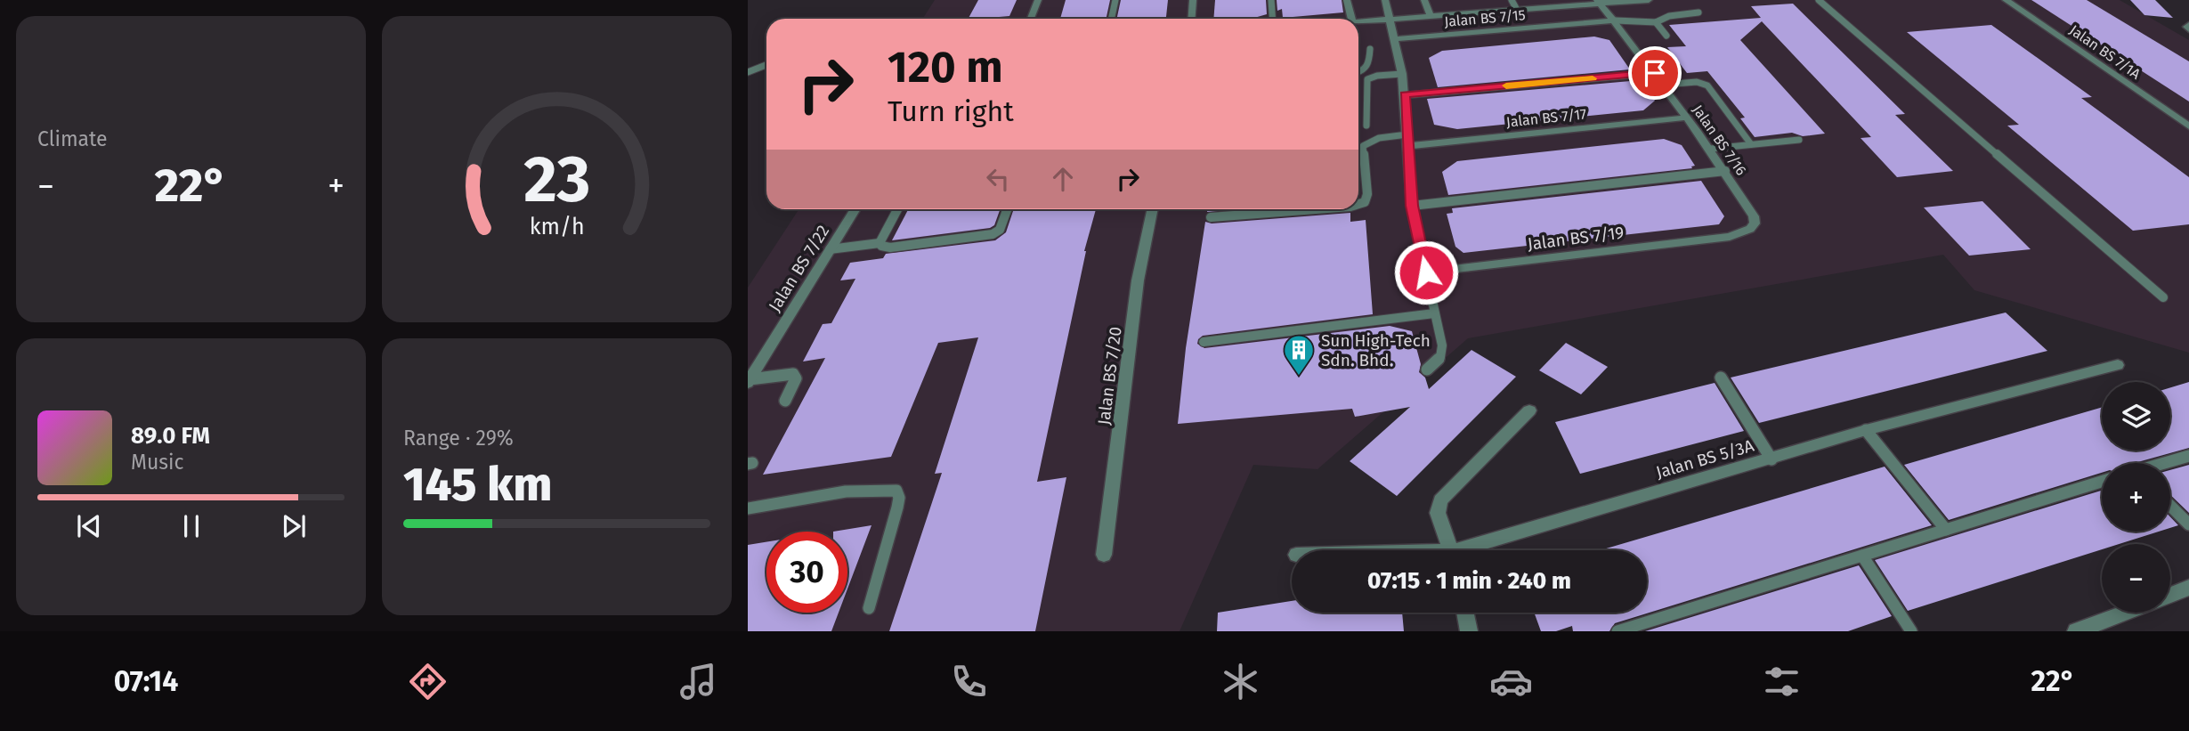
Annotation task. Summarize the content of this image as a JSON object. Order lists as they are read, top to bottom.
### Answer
{
  "streets": {
    "street": [
      "Jalan BS 7/15",
      "Jalan BS 7/1A",
      "Jalan BS 7/17",
      "Jalan BS 7/16",
      "Jalan BS 7/19",
      "Jalan BS 7/22",
      "Jalan BS 7/20",
      "Jalan BS 5/3A"
    ]
  },
  "crossings": [
    ["Jalan BS 7/15", "Jalan BS 7/16"],
    ["Jalan BS 7/17", "Jalan BS 7/16"],
    ["Jalan BS 7/16", "Jalan BS 7/19"]
  ],
  "places": {
    "building": ["Sun High-Tech Sdn. Bhd."]
  },
  "page": {
    "tile": [
      "Climate",
      ["Range · 29%", "145 km"]
    ],
    "turn": ["120 m", "Turn right"],
    "heat": ["−", "22°", "+"],
    "map_buttons": ["+", "−"],
    "song": ["89.0 FM", "Music"],
    "limit": "30",
    "trip": "07:15 · 1 min · 240 m",
    "tabs": ["07:14", "22°"],
    "gauge": ["23", "km/h"]
  }
}
